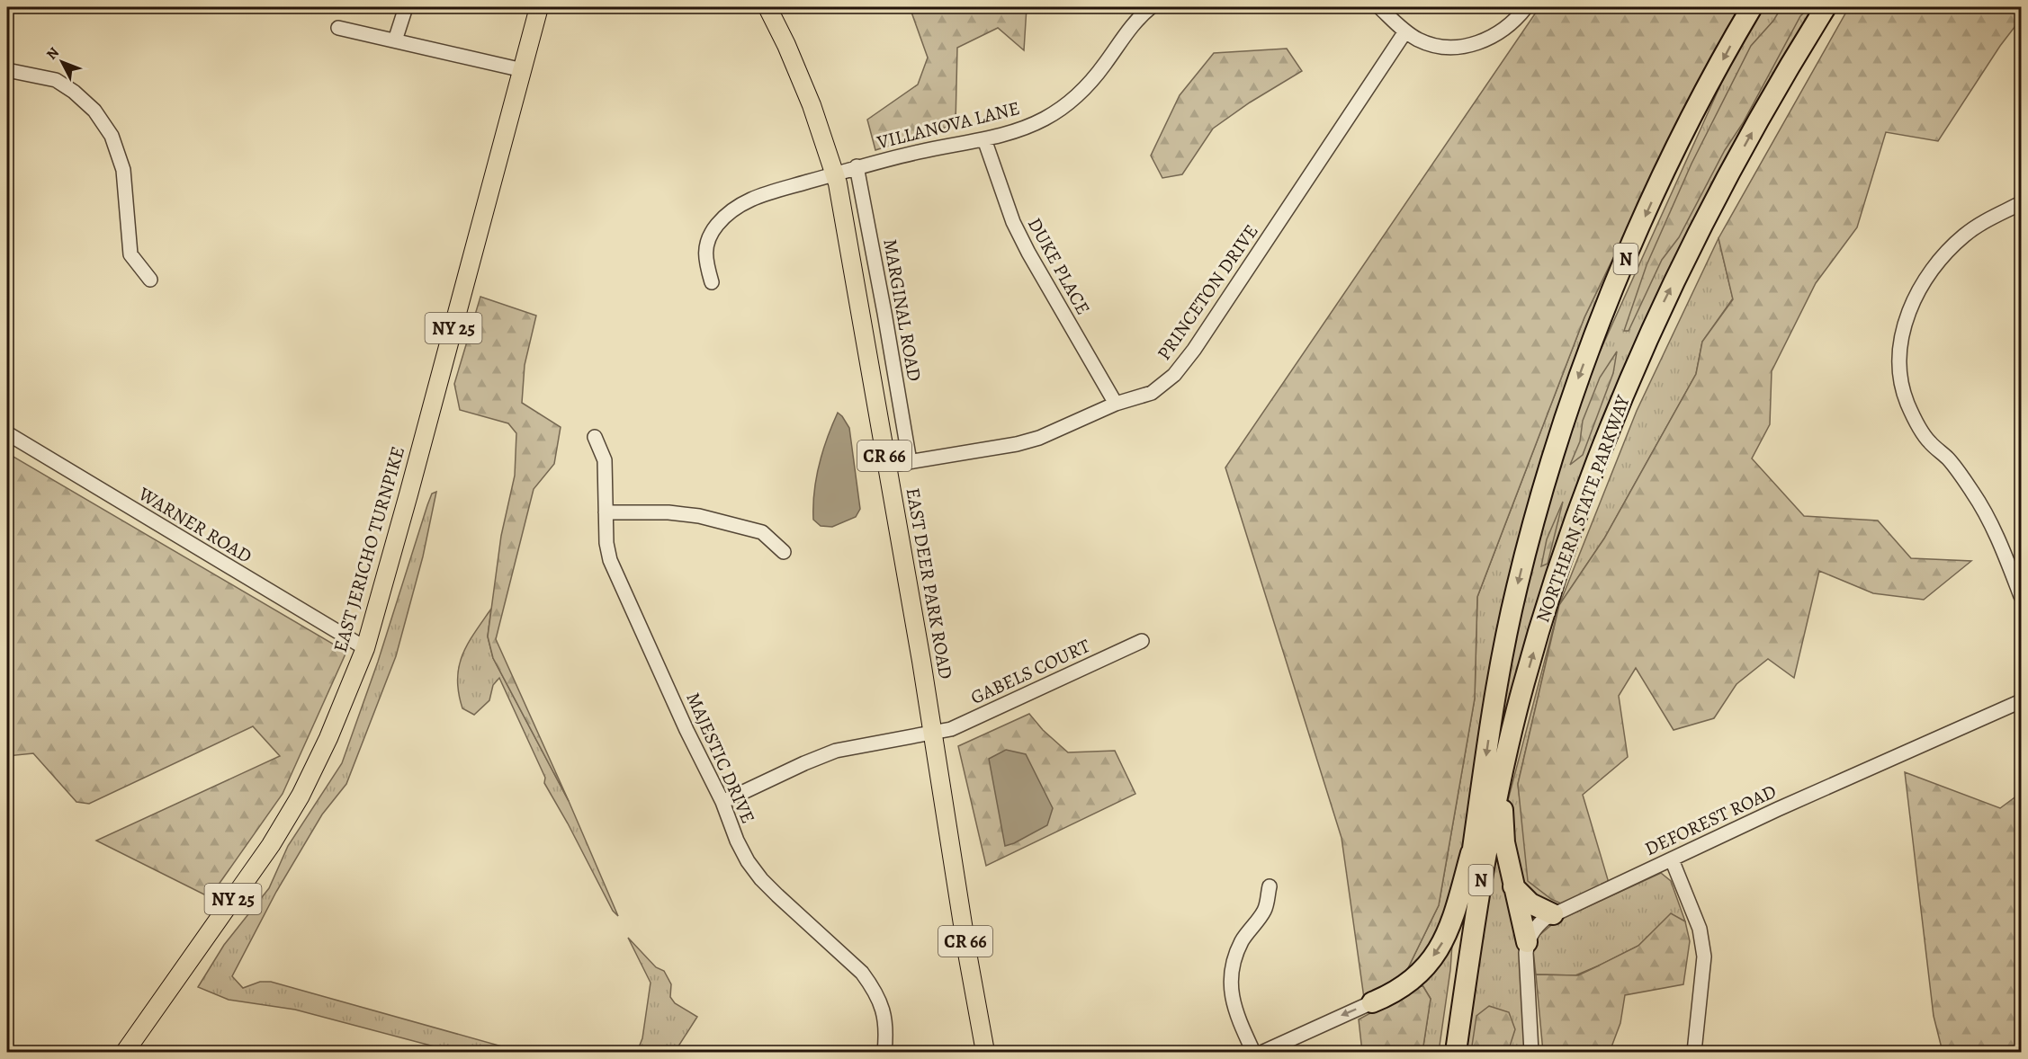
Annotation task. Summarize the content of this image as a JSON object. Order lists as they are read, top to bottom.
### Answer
{
  "streets": {
    "highway": ["N", "NORTHERN STATE PARKWAY"],
    "main road": [
      "NY 25",
      "CR 66",
      "EAST JERICHO TURNPIKE",
      "EAST DEER PARK ROAD"
    ],
    "street": [
      "VILLANOVA LANE",
      "DUKE PLACE",
      "PRINCETON DRIVE",
      "MARGINAL ROAD",
      "WARNER ROAD",
      "GABELS COURT",
      "MAJESTIC DRIVE",
      "DEFOREST ROAD"
    ]
  },
  "crossings": [
    ["VILLANOVA LANE", "DUKE PLACE"],
    ["VILLANOVA LANE", "MARGINAL ROAD"],
    ["VILLANOVA LANE", "EAST DEER PARK ROAD"],
    ["DUKE PLACE", "PRINCETON DRIVE"],
    ["PRINCETON DRIVE", "MARGINAL ROAD"],
    ["PRINCETON DRIVE", "EAST DEER PARK ROAD"],
    ["WARNER ROAD", "EAST JERICHO TURNPIKE"],
    ["EAST DEER PARK ROAD", "GABELS COURT"],
    ["GABELS COURT", "MAJESTIC DRIVE"]
  ],
  "north": "top left"
}
